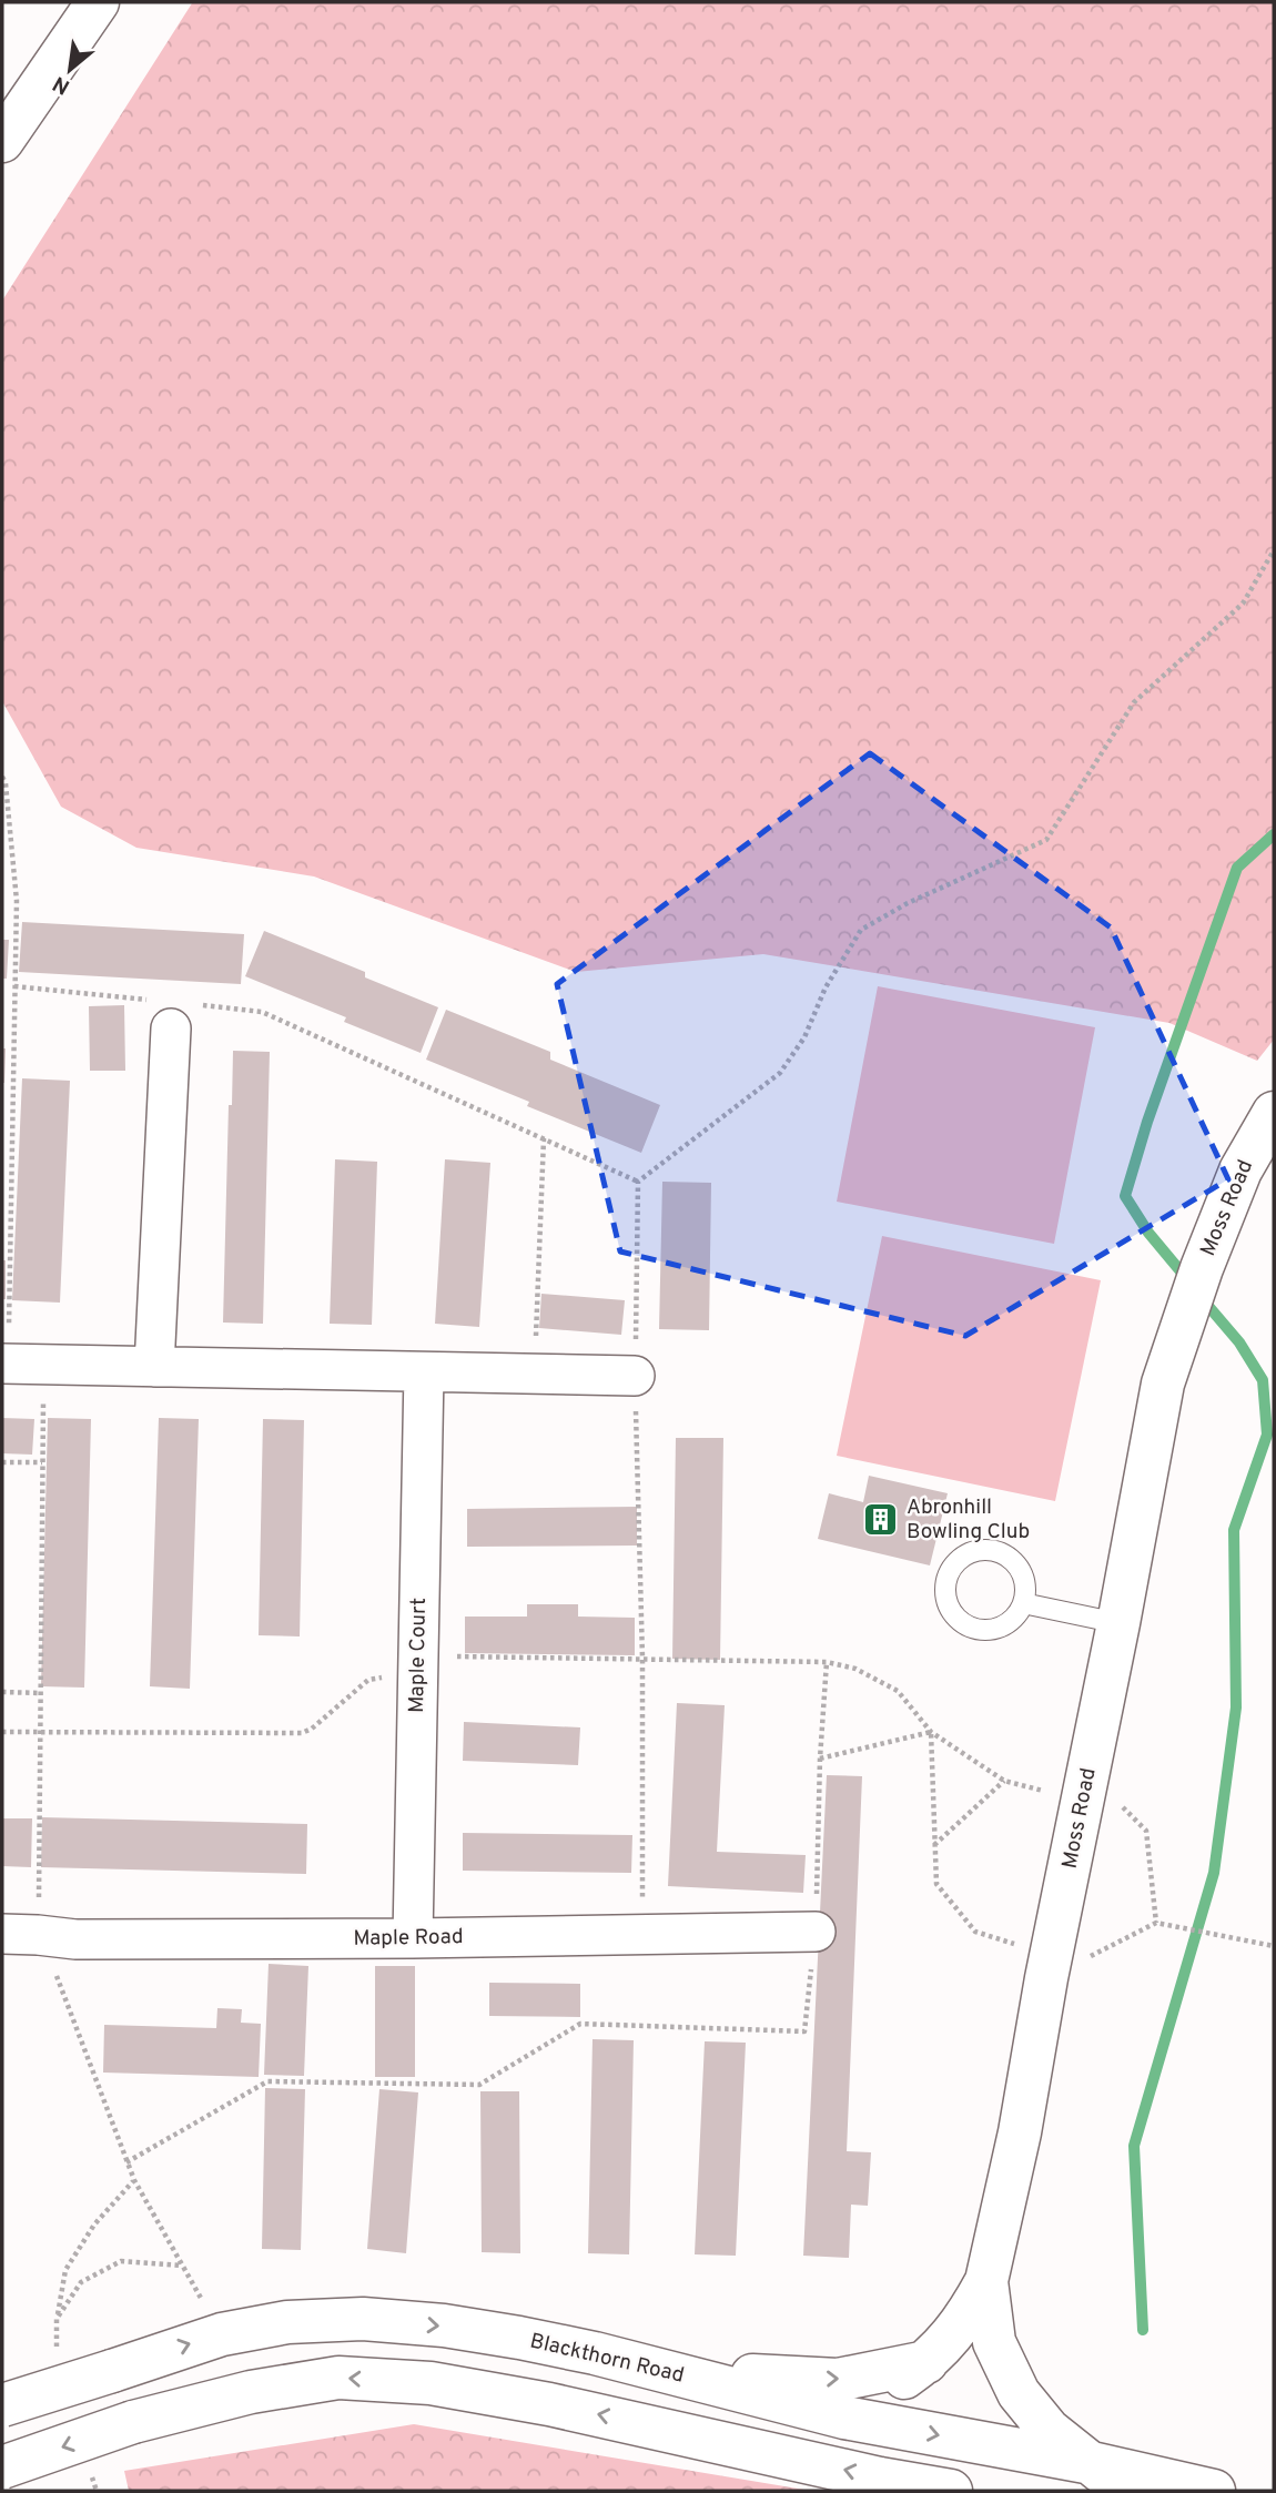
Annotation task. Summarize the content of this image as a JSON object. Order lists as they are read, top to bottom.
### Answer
{
  "streets": {
    "street": [
      "Moss Road",
      "Maple Court",
      "Maple Road",
      "Blackthorn Road"
    ]
  },
  "crossings": [
    ["Moss Road", "Blackthorn Road"],
    ["Maple Court", "Maple Road"]
  ],
  "places": {
    "building": ["Abronhill Bowling Club"]
  },
  "north": "bottom left"
}
